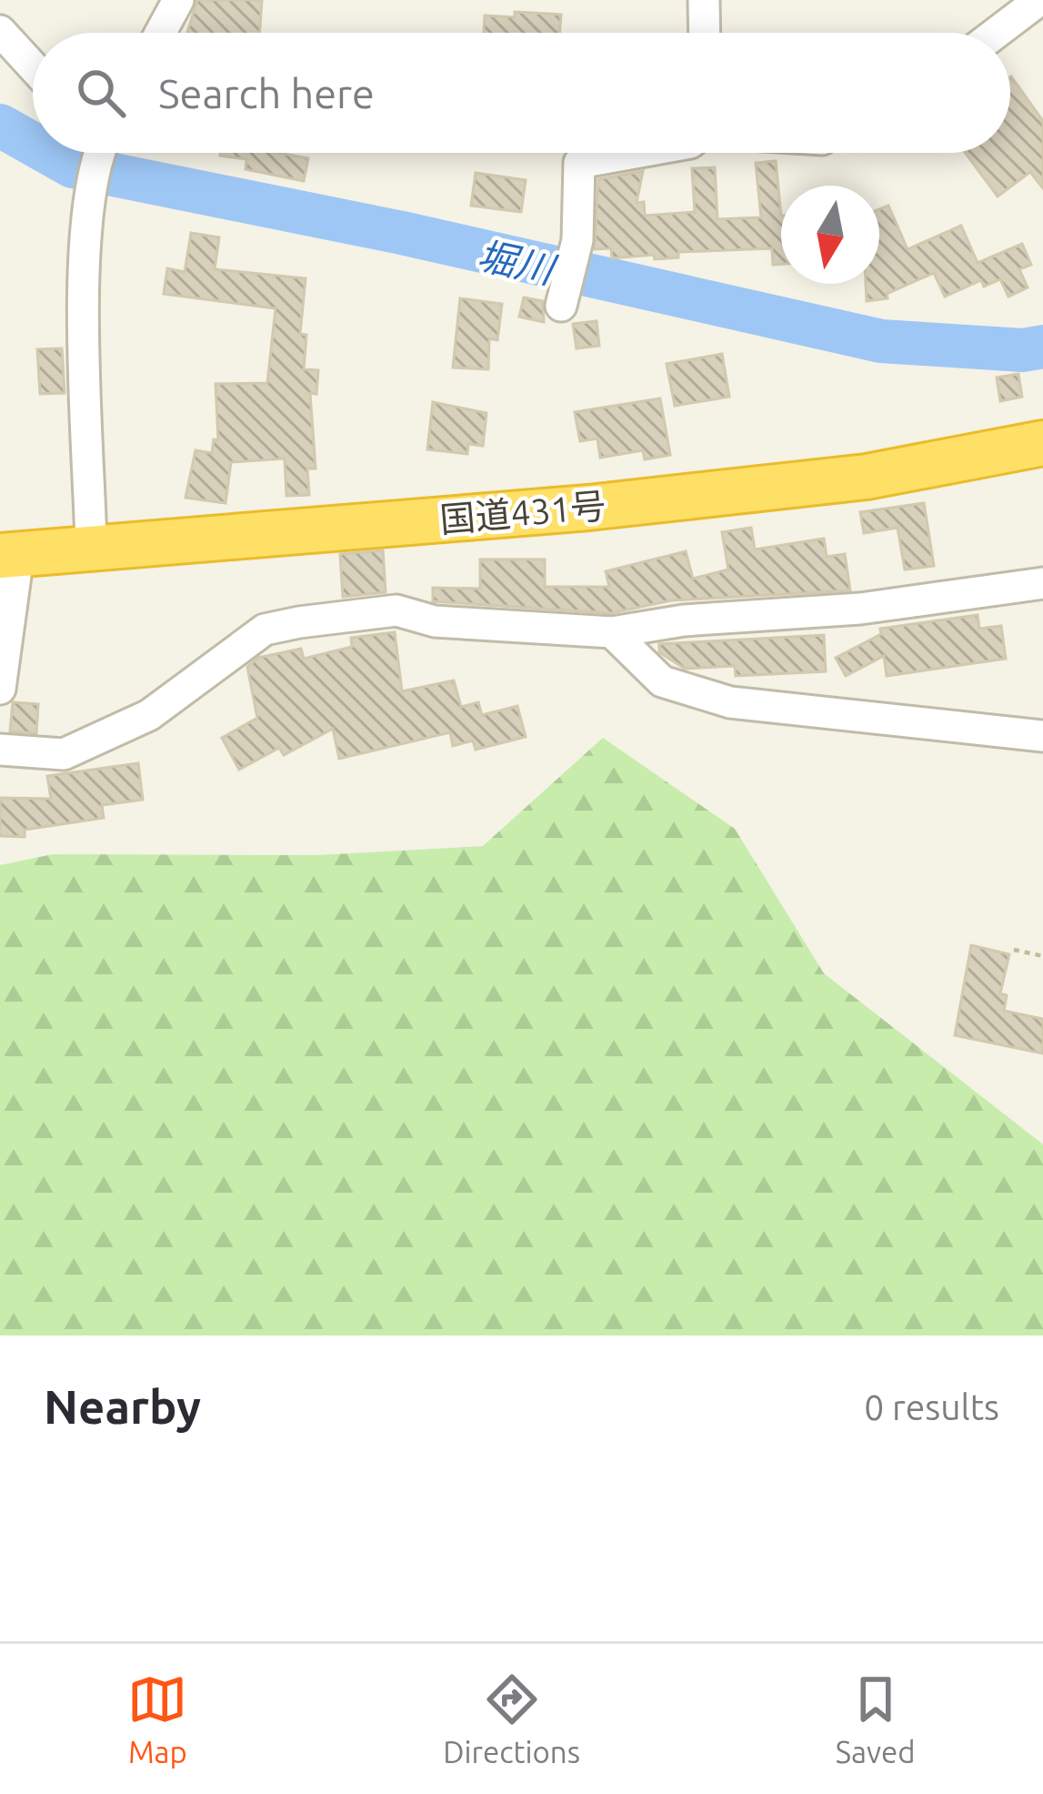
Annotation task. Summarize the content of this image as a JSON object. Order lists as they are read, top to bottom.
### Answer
{
  "streets": {
    "highway": ["国道431号"]
  },
  "water": ["堀川"],
  "north": "bottom",
  "page": {
    "search": "Search here",
    "heading": ["Nearby", "0 results"],
    "nav": ["Map", "Directions", "Saved"]
  }
}
